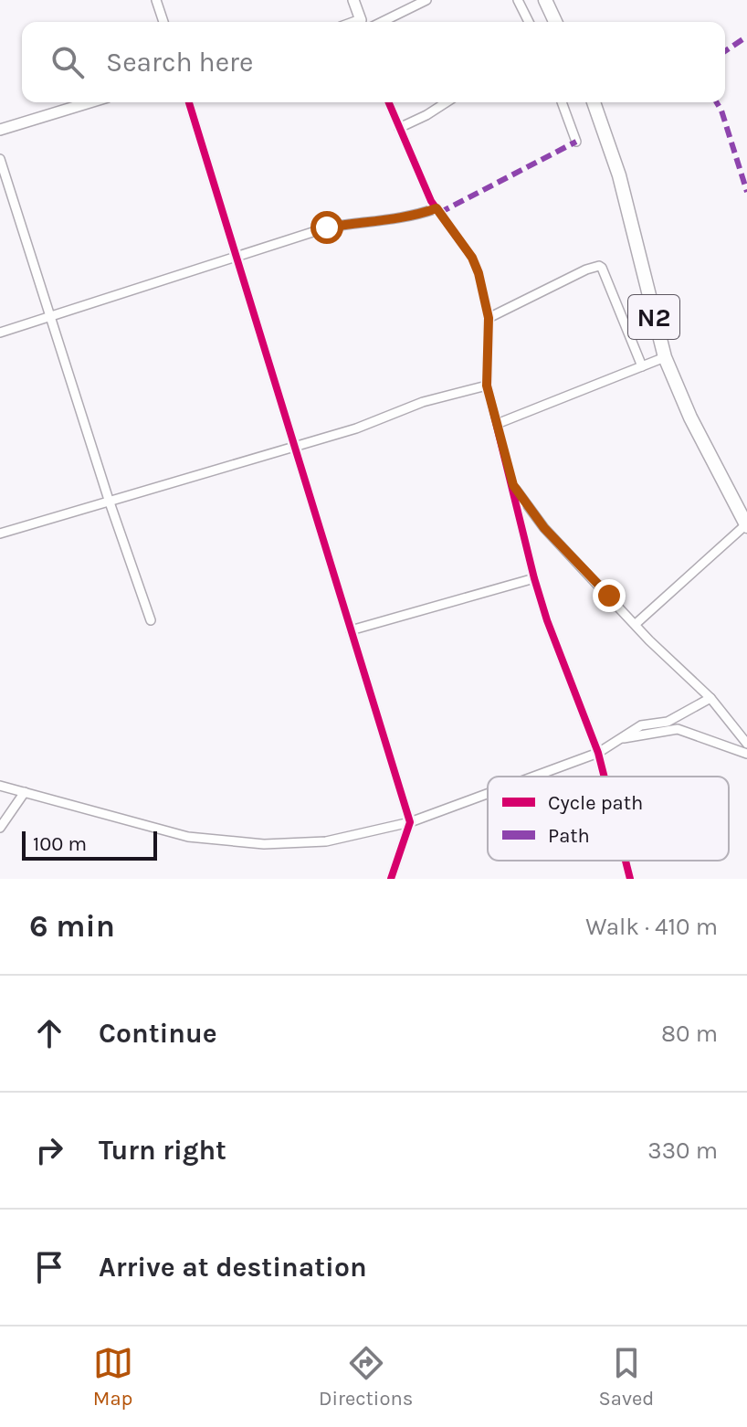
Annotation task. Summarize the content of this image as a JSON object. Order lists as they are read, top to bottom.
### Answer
{
  "streets": {
    "highway": ["N2"]
  },
  "legend": ["Cycle path", "Path"],
  "scale_bar": "100 m",
  "page": {
    "search": "Search here",
    "scale": "100 m",
    "heading": ["6 min", "Walk · 410 m"],
    "list": [
      ["Continue", "80 m"],
      ["Turn right", "330 m"],
      "Arrive at destination"
    ],
    "nav": ["Map", "Directions", "Saved"]
  }
}
